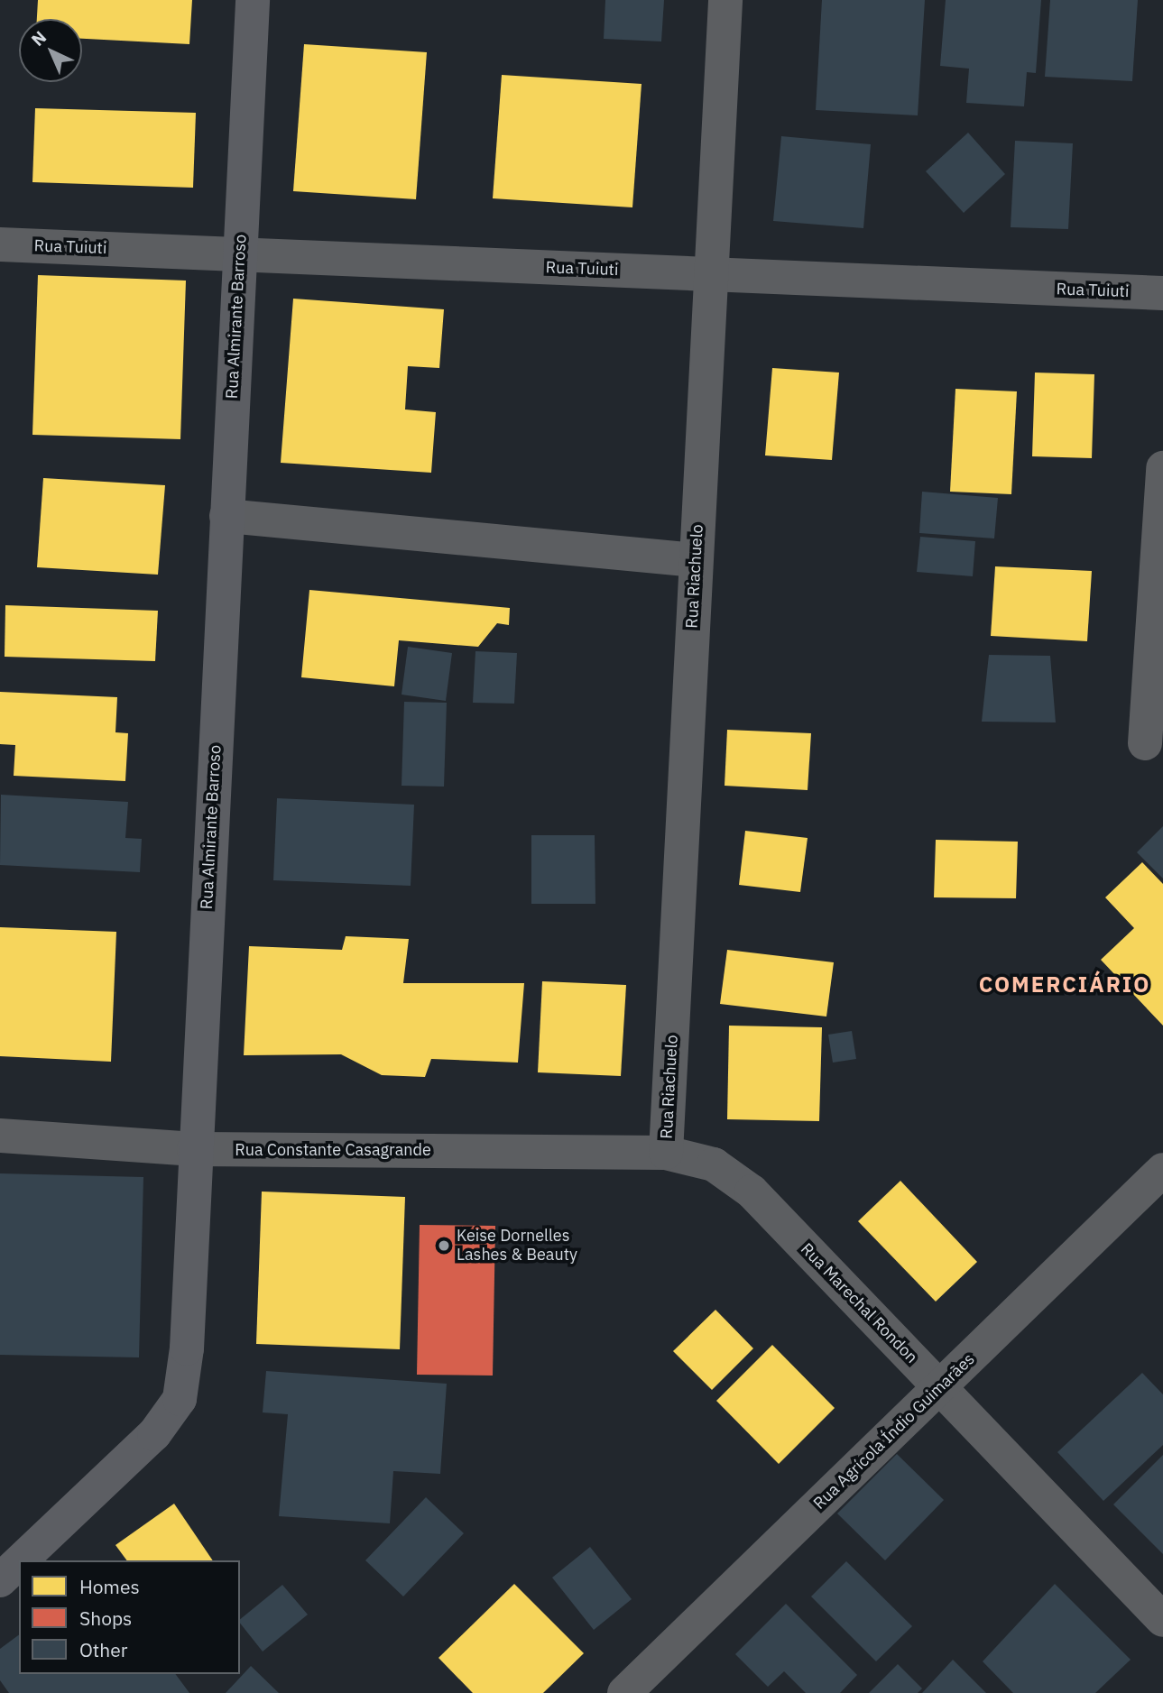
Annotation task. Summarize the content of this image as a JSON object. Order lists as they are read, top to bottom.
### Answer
{
  "streets": {
    "main road": ["Rua Almirante Barroso"],
    "street": [
      "Rua Tuiuti",
      "Rua Riachuelo",
      "Rua Constante Casagrande",
      "Rua Marechal Rondon",
      "Rua Agrícola Índio Guimarães"
    ]
  },
  "crossings": [
    ["Rua Tuiuti", "Rua Almirante Barroso"],
    ["Rua Tuiuti", "Rua Riachuelo"],
    ["Rua Almirante Barroso", "Rua Constante Casagrande"],
    ["Rua Riachuelo", "Rua Constante Casagrande"],
    ["Rua Riachuelo", "Rua Marechal Rondon"],
    ["Rua Constante Casagrande", "Rua Marechal Rondon"],
    ["Rua Marechal Rondon", "Rua Agrícola Índio Guimarães"]
  ],
  "districts": ["COMERCIÁRIO"],
  "places": ["Keise Dornelles Lashes & Beauty"],
  "legend": ["Homes", "Shops", "Other"],
  "north": "top left"
}
